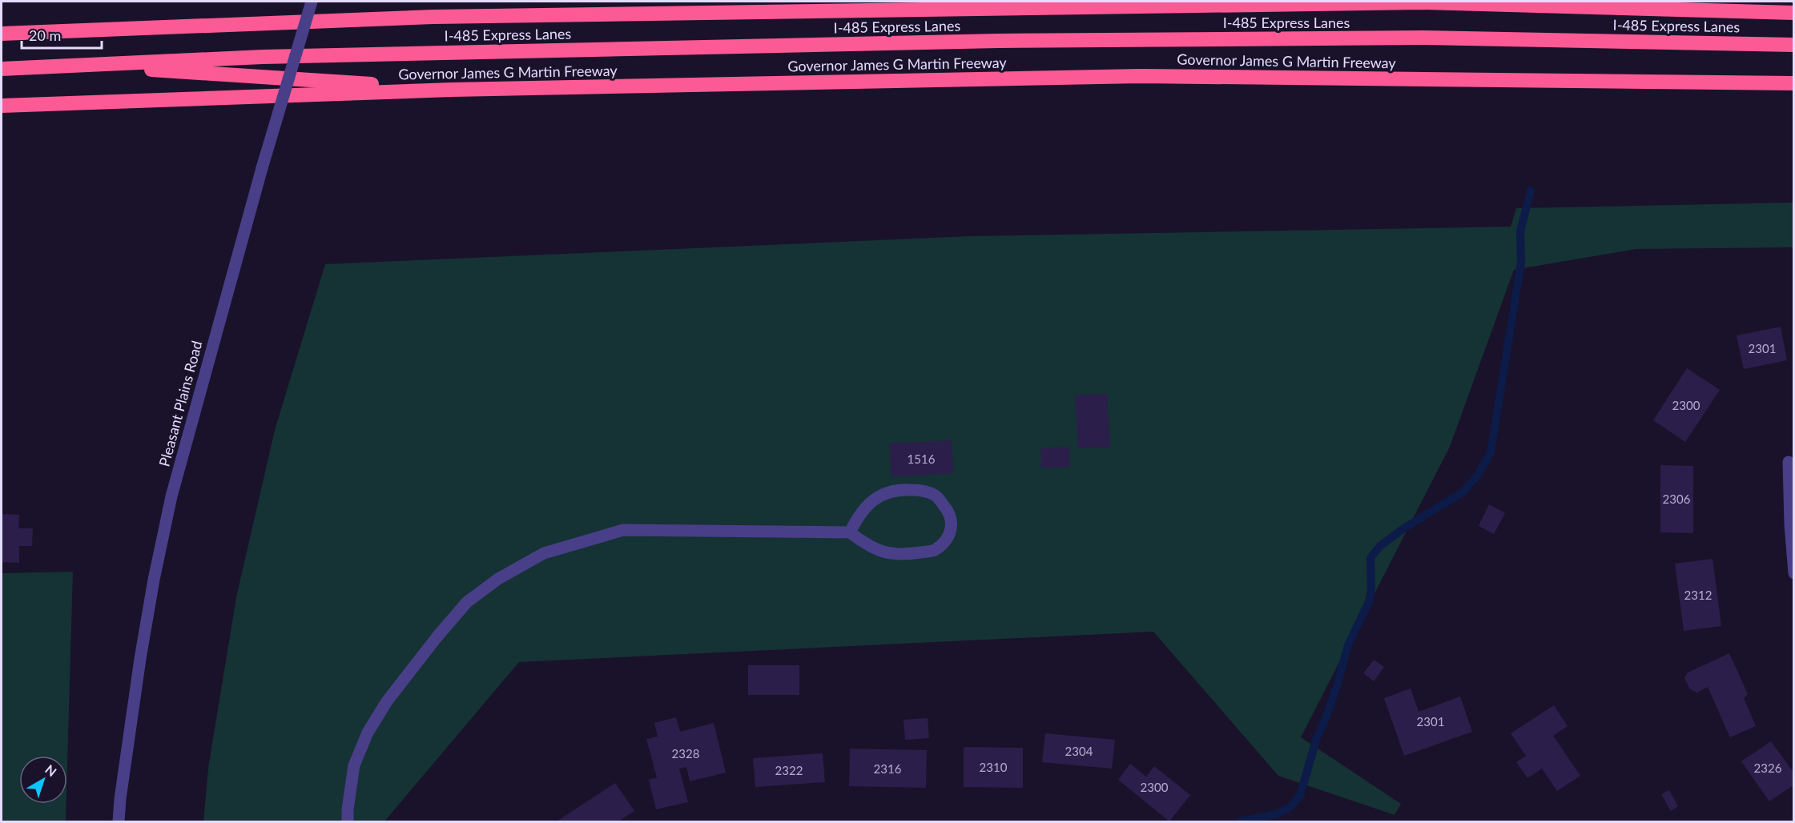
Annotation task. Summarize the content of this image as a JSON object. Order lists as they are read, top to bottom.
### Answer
{
  "streets": {
    "highway": ["I-485 Express Lanes", "Governor James G Martin Freeway"],
    "street": ["Pleasant Plains Road"]
  },
  "house_numbers": [
    "2301",
    "2300",
    "1516",
    "2306",
    "2312",
    "2301",
    "2304",
    "2328",
    "2310",
    "2326",
    "2316",
    "2322",
    "2300"
  ],
  "scale_bar": "20 m",
  "north": "top right"
}
